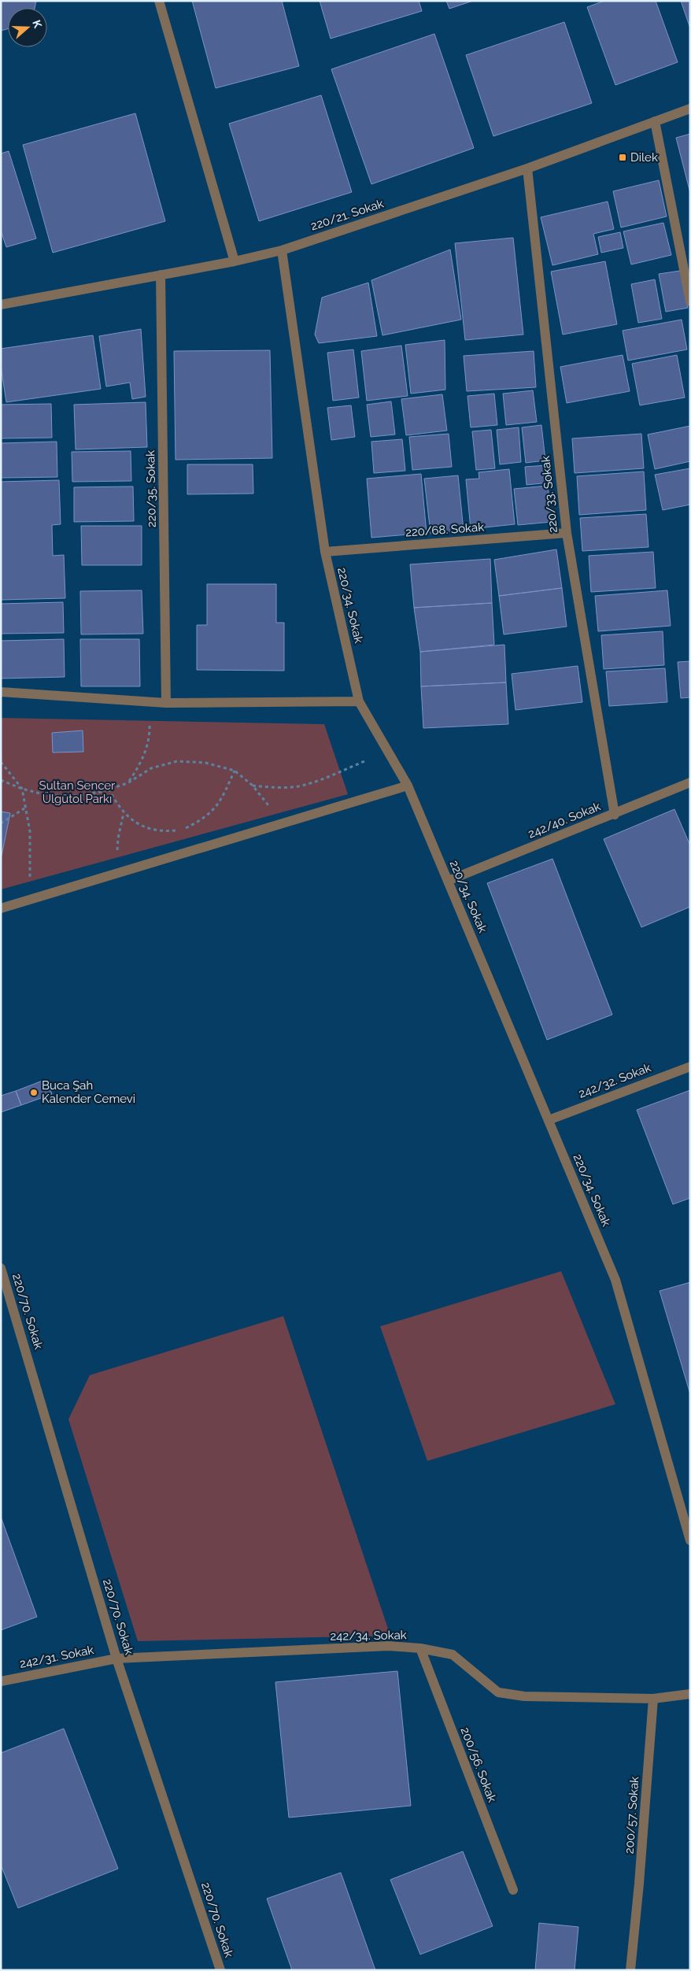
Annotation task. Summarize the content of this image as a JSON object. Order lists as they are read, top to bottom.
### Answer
{
  "streets": {
    "street": [
      "220/21. Sokak",
      "220/35. Sokak",
      "220/33. Sokak",
      "220/68. Sokak",
      "220/34. Sokak",
      "242/40. Sokak",
      "242/32. Sokak",
      "220/70. Sokak",
      "242/34. Sokak",
      "242/31. Sokak",
      "200/56. Sokak",
      "200/57. Sokak"
    ]
  },
  "crossings": [
    ["220/21. Sokak", "220/35. Sokak"],
    ["220/21. Sokak", "220/33. Sokak"],
    ["220/21. Sokak", "220/34. Sokak"],
    ["220/33. Sokak", "220/68. Sokak"],
    ["220/33. Sokak", "242/40. Sokak"],
    ["220/68. Sokak", "220/34. Sokak"],
    ["220/34. Sokak", "242/40. Sokak"],
    ["220/34. Sokak", "242/32. Sokak"],
    ["220/70. Sokak", "242/34. Sokak"],
    ["220/70. Sokak", "242/31. Sokak"],
    ["242/34. Sokak", "242/31. Sokak"],
    ["242/34. Sokak", "200/56. Sokak"],
    ["242/34. Sokak", "200/57. Sokak"]
  ],
  "parks": ["Sultan Sencer Ülgütol Parkı"],
  "places": {
    "transit": ["Dilek"],
    "other": ["Buca Şah Kalender Cemevi"]
  },
  "north": "right"
}
